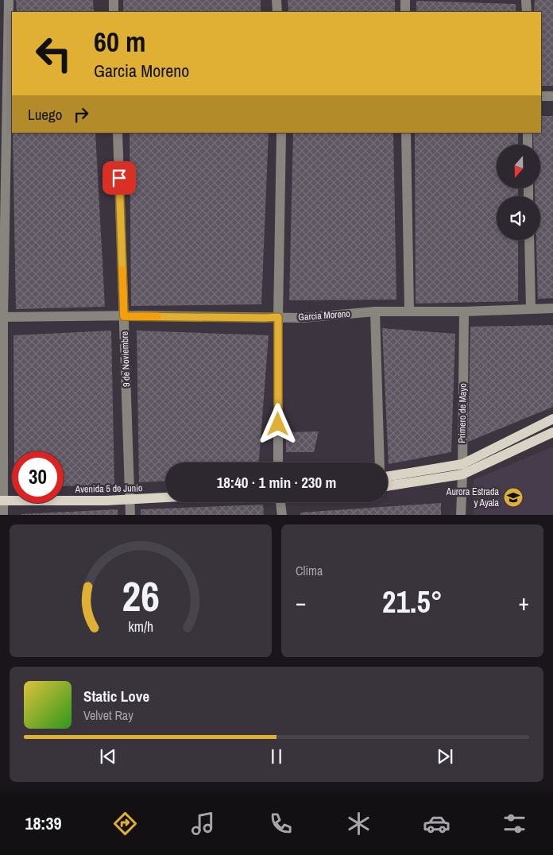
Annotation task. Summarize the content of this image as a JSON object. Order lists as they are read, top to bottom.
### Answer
{
  "streets": {
    "main road": ["Avenida 5 de Junio"],
    "street": ["Garcia Moreno", "9 de Noviembre", "Primero de Mayo"]
  },
  "crossings": [
    ["Garcia Moreno", "9 de Noviembre"],
    ["Garcia Moreno", "Primero de Mayo"],
    ["9 de Noviembre", "Avenida 5 de Junio"]
  ],
  "places": {
    "school or university": ["Aurora Estrada y Ayala"]
  },
  "north": "bottom",
  "page": {
    "turn": ["60 m", "Garcia Moreno"],
    "then": "Luego",
    "limit": "30",
    "trip": "18:40 · 1 min · 230 m",
    "tile": "Clima",
    "heat": ["−", "21.5°", "+"],
    "song": ["Static Love", "Velvet Ray"],
    "tabs": "18:39",
    "gauge": ["26", "km/h"]
  }
}
